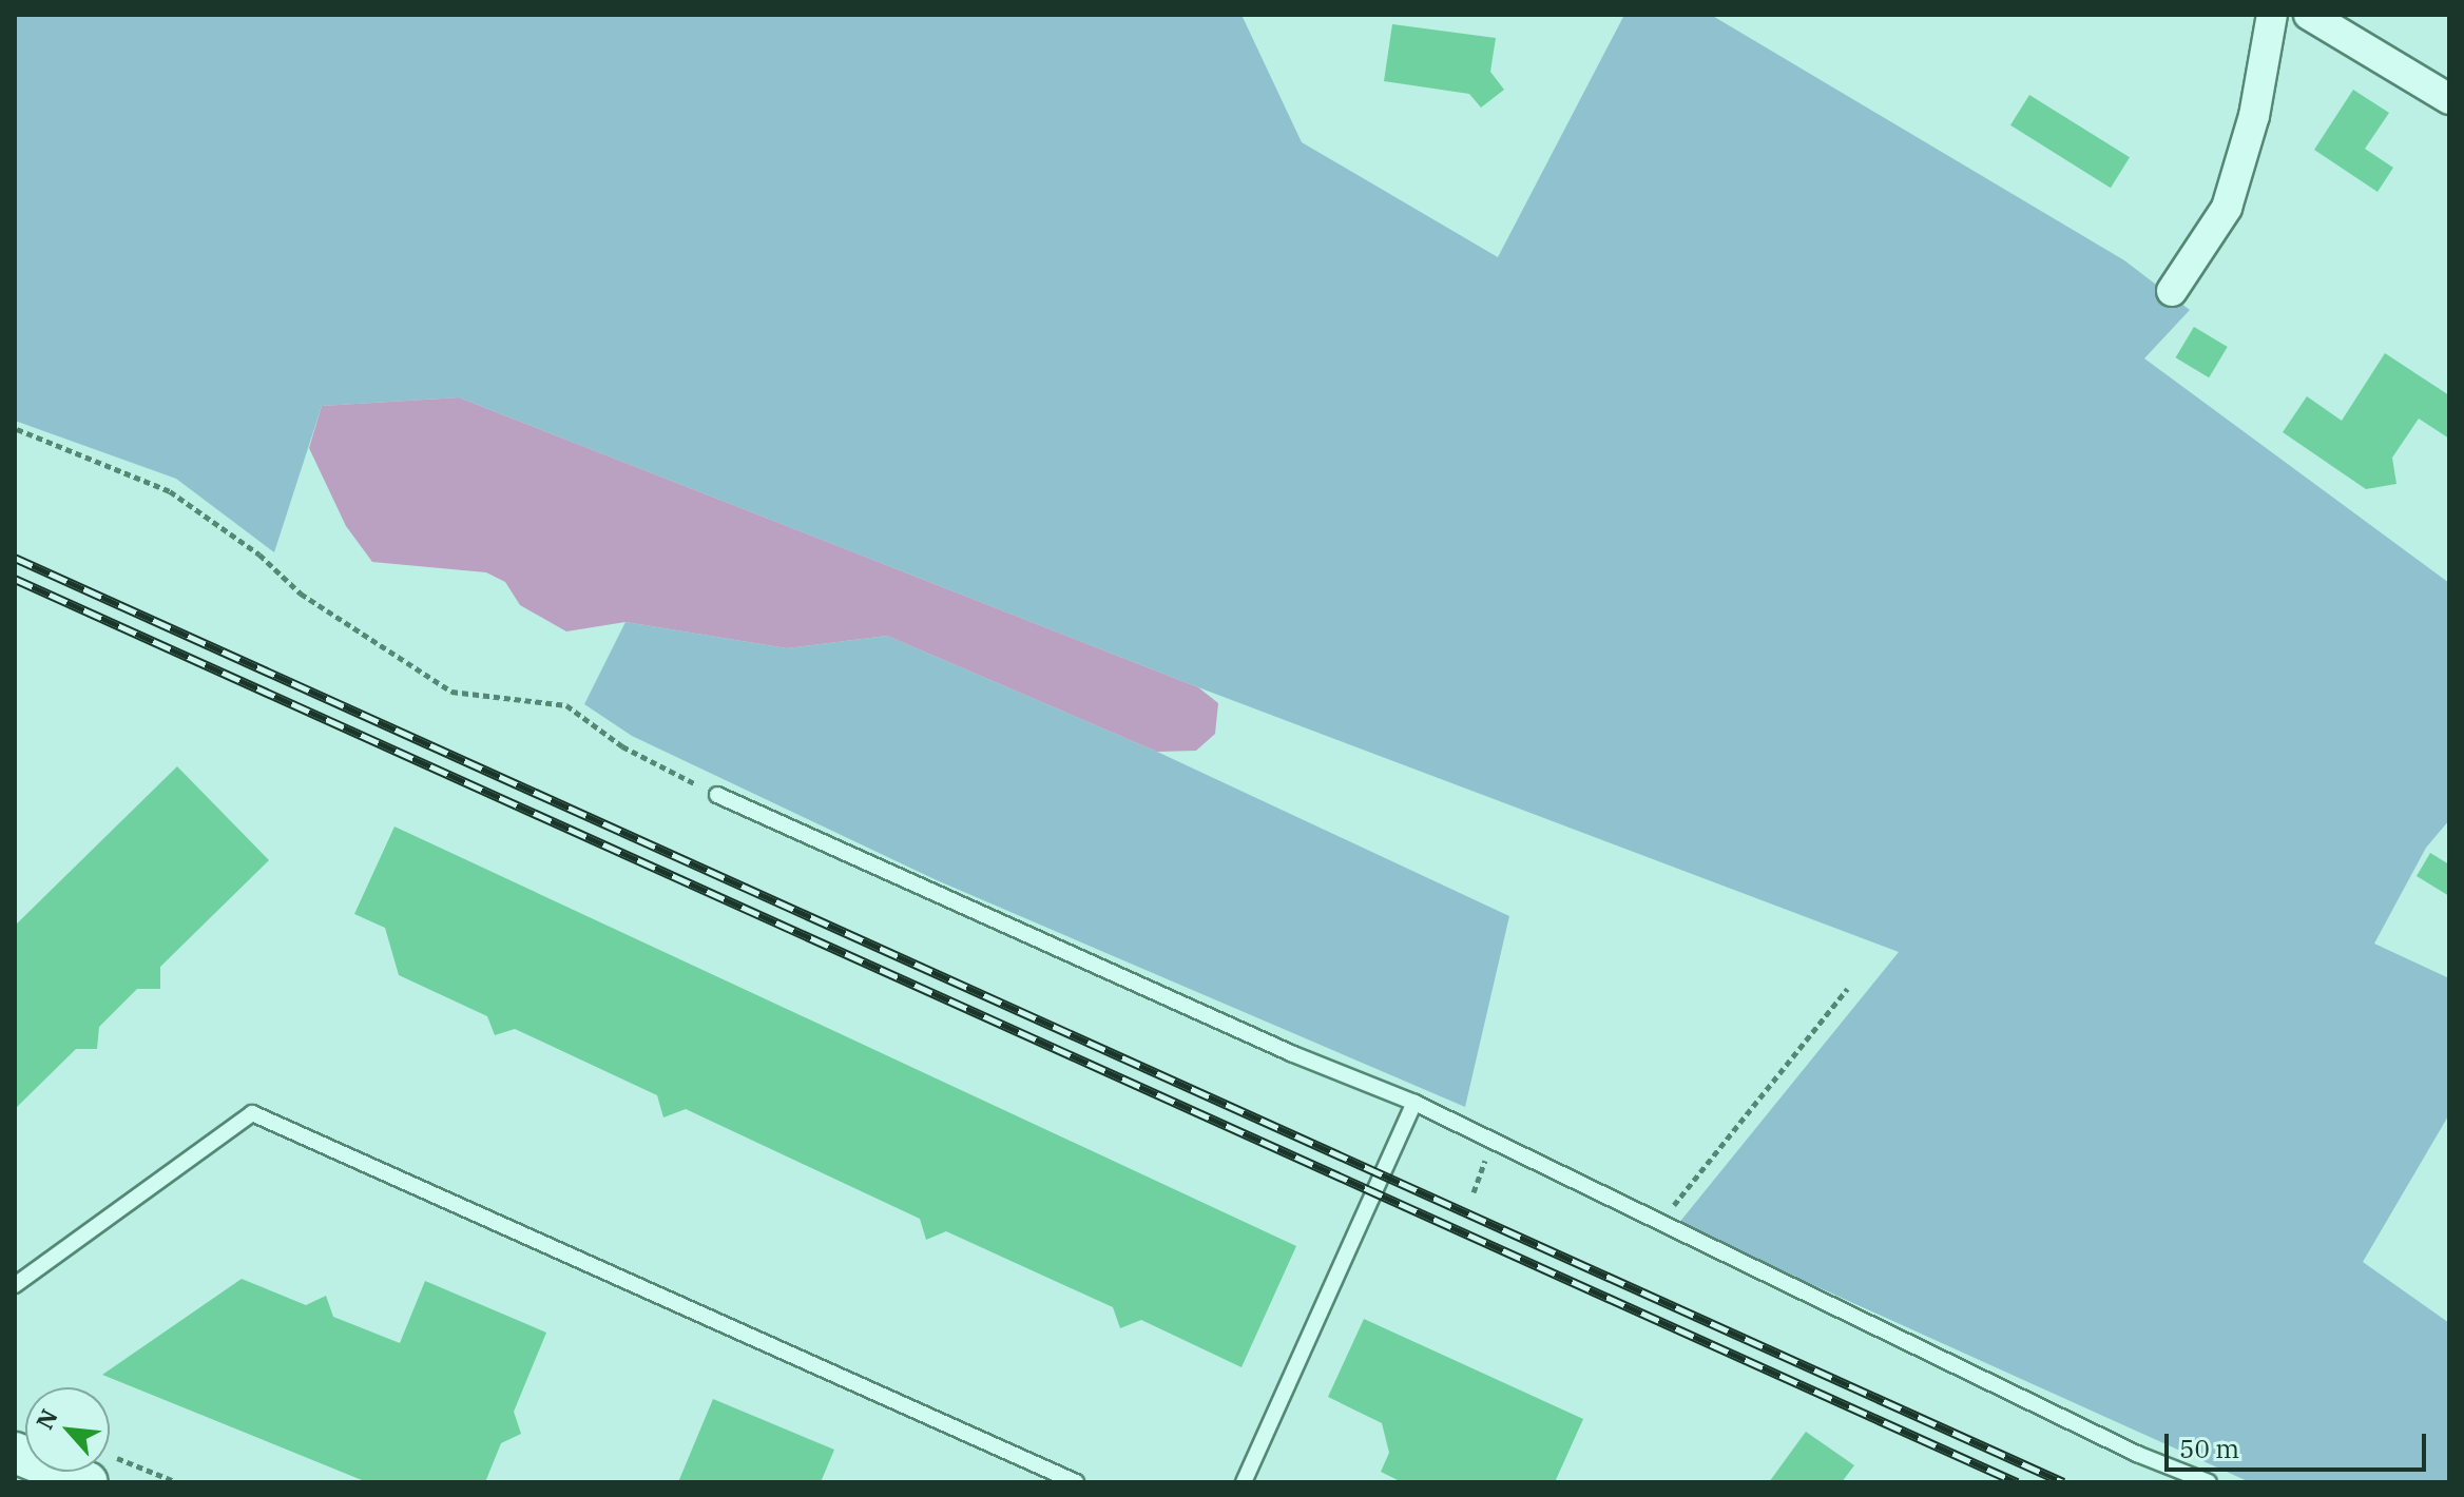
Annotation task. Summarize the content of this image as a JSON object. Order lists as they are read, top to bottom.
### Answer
{
  "scale_bar": "50 m",
  "north": "top left"
}
